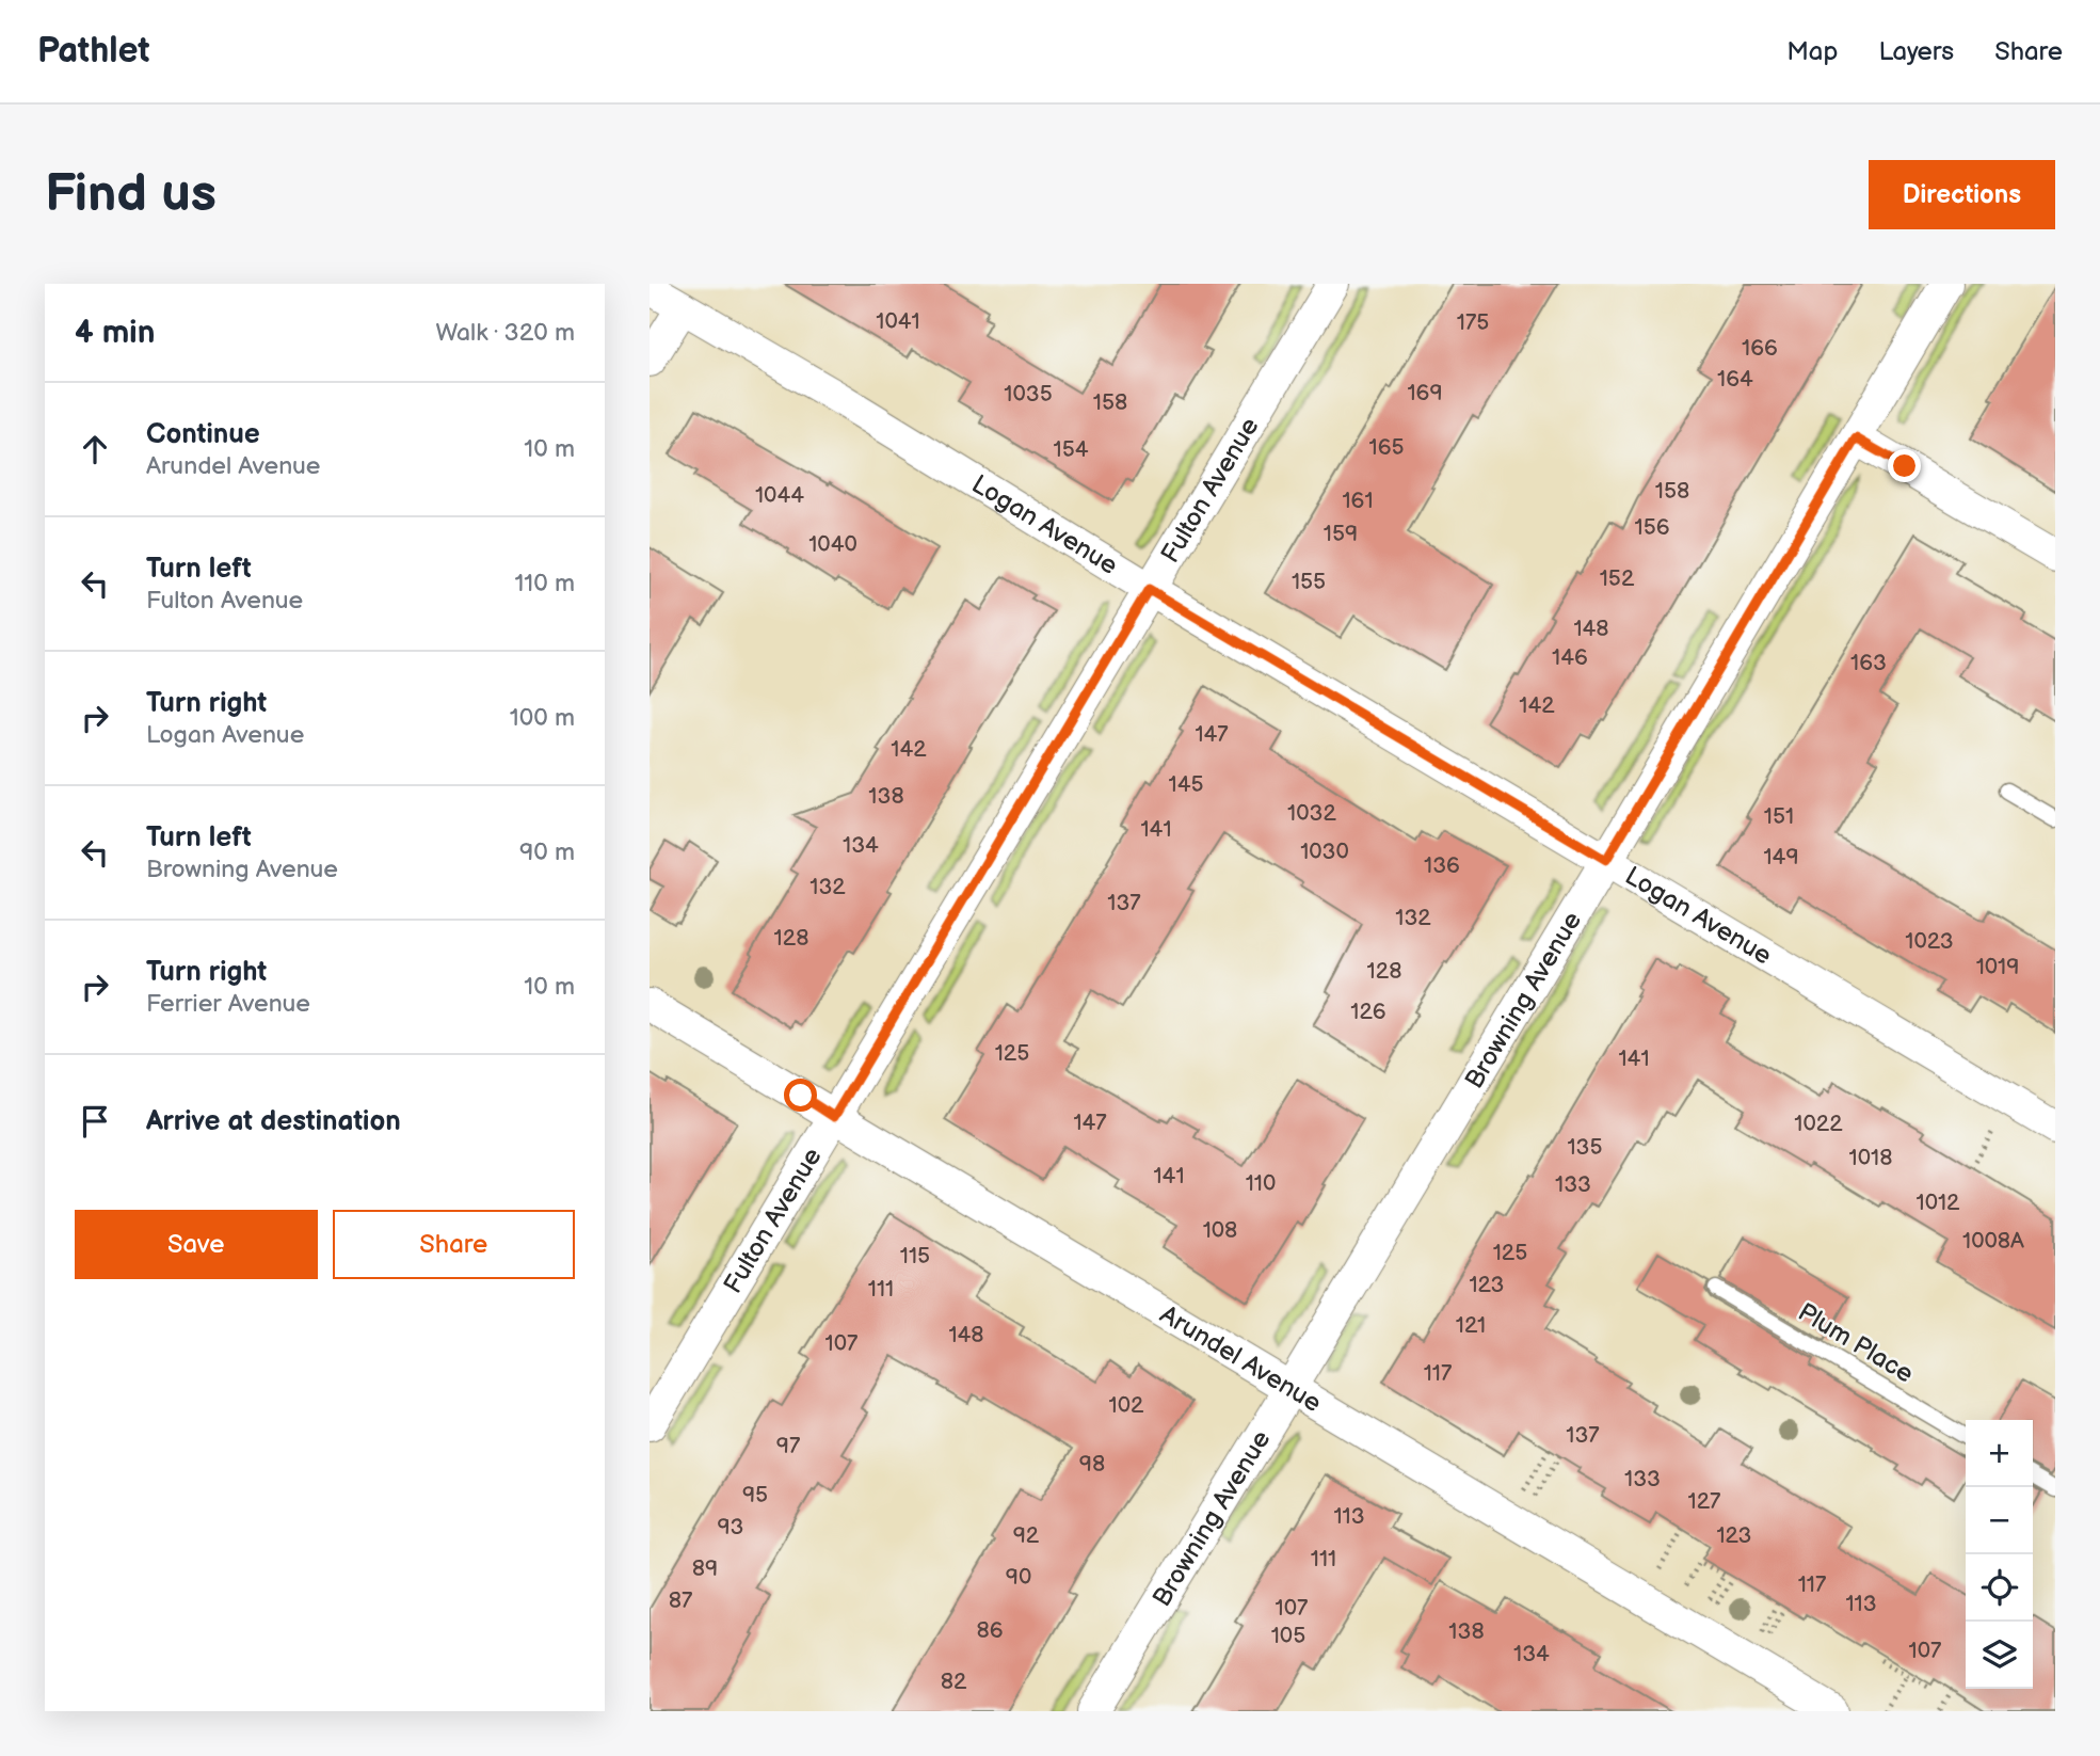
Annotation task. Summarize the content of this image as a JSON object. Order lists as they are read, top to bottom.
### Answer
{
  "streets": {
    "street": [
      "Fulton Avenue",
      "Logan Avenue",
      "Browning Avenue",
      "Arundel Avenue"
    ],
    "lane": ["Plum Place"]
  },
  "crossings": [
    ["Fulton Avenue", "Logan Avenue"],
    ["Fulton Avenue", "Arundel Avenue"],
    ["Logan Avenue", "Browning Avenue"],
    ["Browning Avenue", "Arundel Avenue"]
  ],
  "house_numbers": [
    "1041",
    "175",
    "166",
    "164",
    "169",
    "1035",
    "158",
    "165",
    "154",
    "158",
    "1044",
    "161",
    "156",
    "159",
    "1040",
    "152",
    "155",
    "148",
    "146",
    "163",
    "142",
    "147",
    "142",
    "145",
    "138",
    "1032",
    "151",
    "141",
    "134",
    "1030",
    "149",
    "136",
    "132",
    "137",
    "132",
    "128",
    "1023",
    "1019",
    "128",
    "126",
    "125",
    "141",
    "147",
    "1022",
    "135",
    "1018",
    "141",
    "110",
    "133",
    "1012",
    "108",
    "1008A",
    "125",
    "115",
    "123",
    "111",
    "121",
    "148",
    "107",
    "117",
    "102",
    "137",
    "97",
    "98",
    "133",
    "95",
    "127",
    "113",
    "93",
    "92",
    "123",
    "111",
    "89",
    "90",
    "117",
    "87",
    "113",
    "107",
    "86",
    "138",
    "105",
    "107",
    "134",
    "82"
  ],
  "page": {
    "header": "Pathlet",
    "nav": ["Map", "Layers", "Share"],
    "buttons": [
      "Directions",
      ["Save", "Share"]
    ],
    "title": "Find us",
    "heading": ["4 min", "Walk · 320 m"],
    "list": [
      ["Continue", "Arundel Avenue", "10 m"],
      ["Turn left", "Fulton Avenue", "110 m"],
      ["Turn right", "Logan Avenue", "100 m"],
      ["Turn left", "Browning Avenue", "90 m"],
      ["Turn right", "Ferrier Avenue", "10 m"],
      "Arrive at destination"
    ],
    "map_buttons": ["+", "−"]
  }
}
